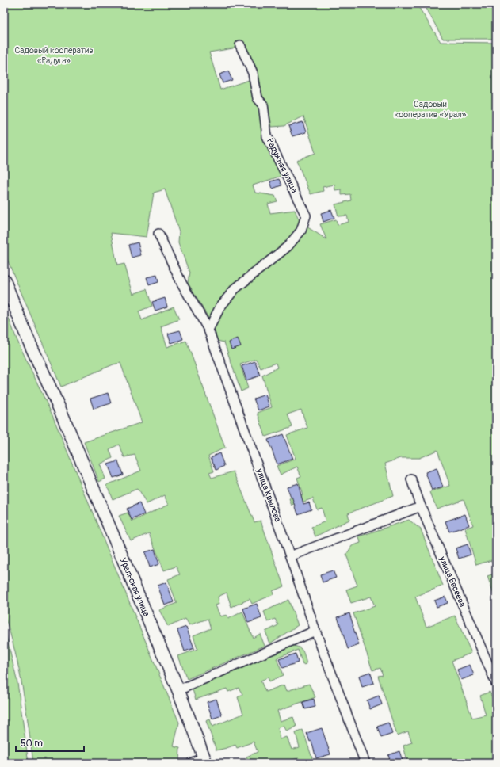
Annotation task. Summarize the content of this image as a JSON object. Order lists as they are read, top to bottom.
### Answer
{
  "streets": {
    "main road": ["Уральская улица"],
    "street": ["Радужная улица", "улица Крылова", "улица Евсеева"]
  },
  "crossings": [
    ["Радужная улица", "улица Крылова"]
  ],
  "parks": ["Садовый кооператив «Радуга»", "Садовый кооператив «Урал»"],
  "scale_bar": "50 m"
}
